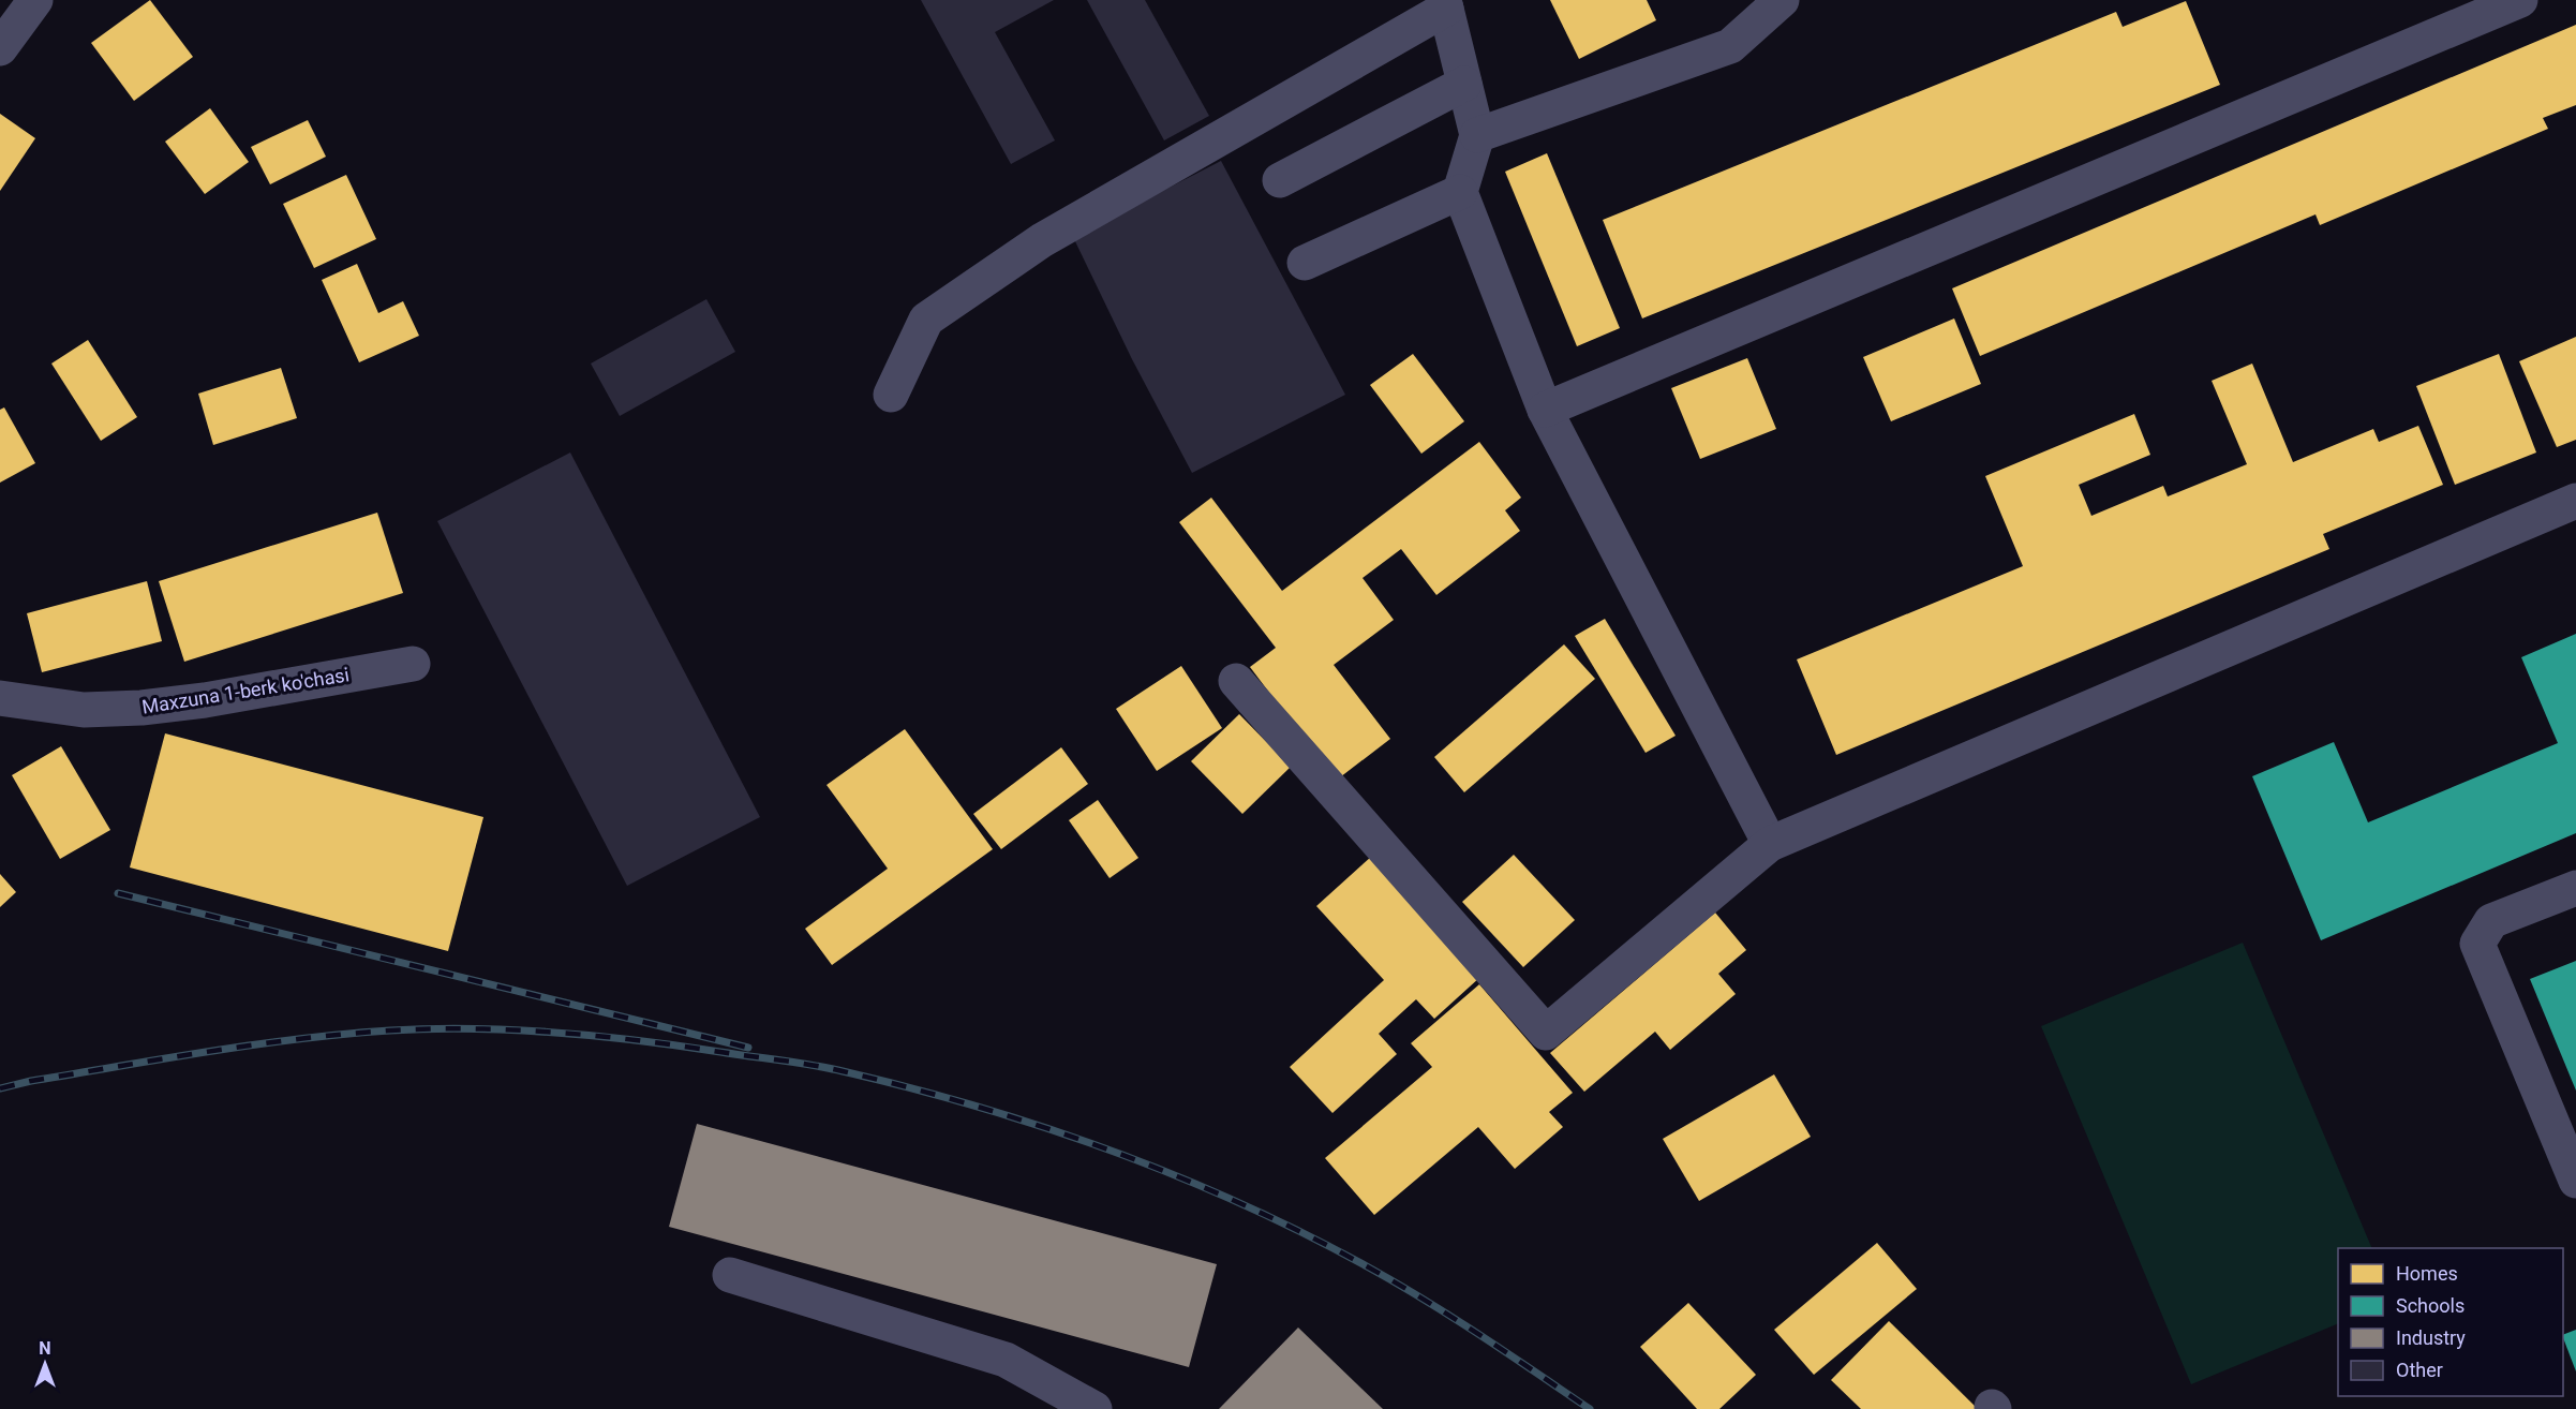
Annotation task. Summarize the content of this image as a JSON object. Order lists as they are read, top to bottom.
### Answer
{
  "streets": {
    "street": ["Maxzuna 1-berk ko'chasi"]
  },
  "legend": [
    "Homes",
    "Schools",
    "Industry",
    "Other"
  ],
  "north": "top"
}
